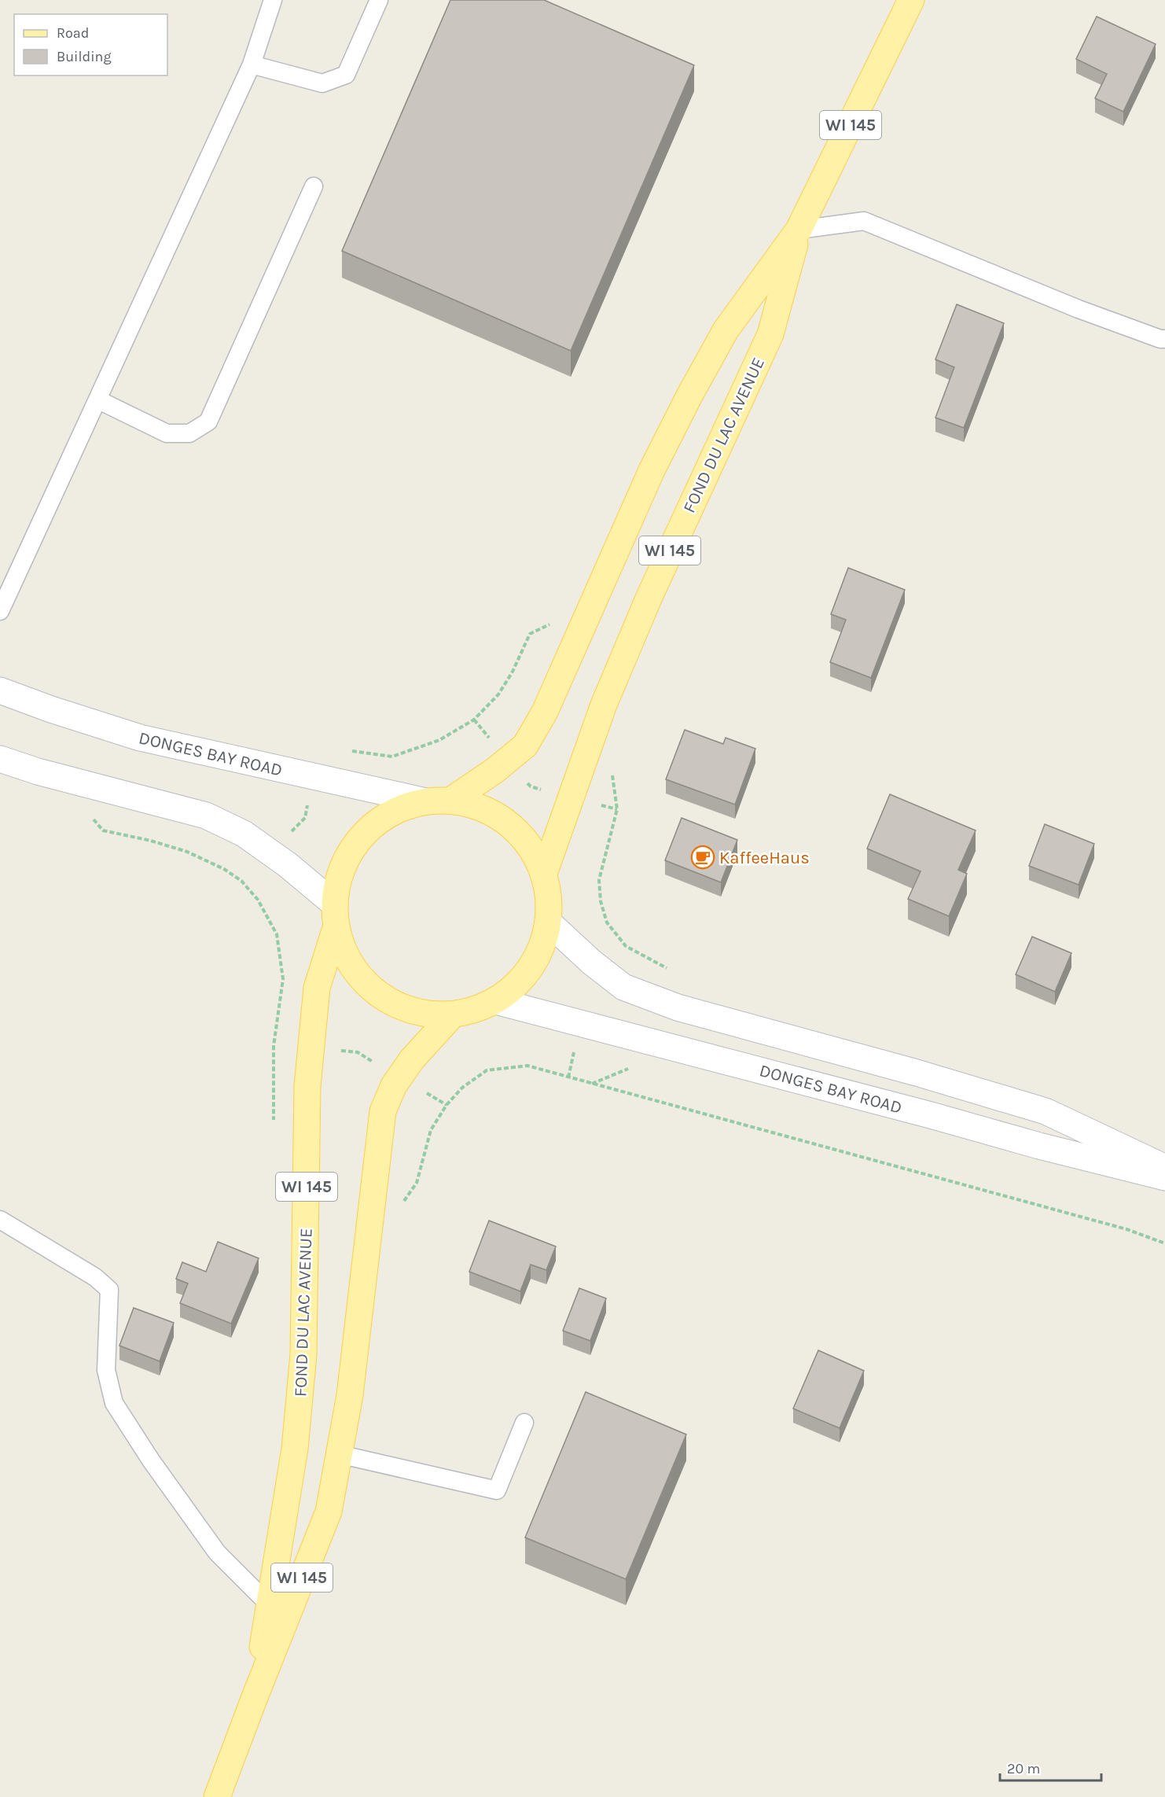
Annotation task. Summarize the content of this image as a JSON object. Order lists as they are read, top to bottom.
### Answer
{
  "streets": {
    "main road": ["WI 145", "FOND DU LAC AVENUE"],
    "street": ["DONGES BAY ROAD"]
  },
  "crossings": [
    ["WI 145", "FOND DU LAC AVENUE"],
    ["WI 145", "DONGES BAY ROAD"],
    ["FOND DU LAC AVENUE", "DONGES BAY ROAD"]
  ],
  "places": {
    "cafe": ["KaffeeHaus"]
  },
  "legend": ["Road", "Building"],
  "scale_bar": "20 m"
}
